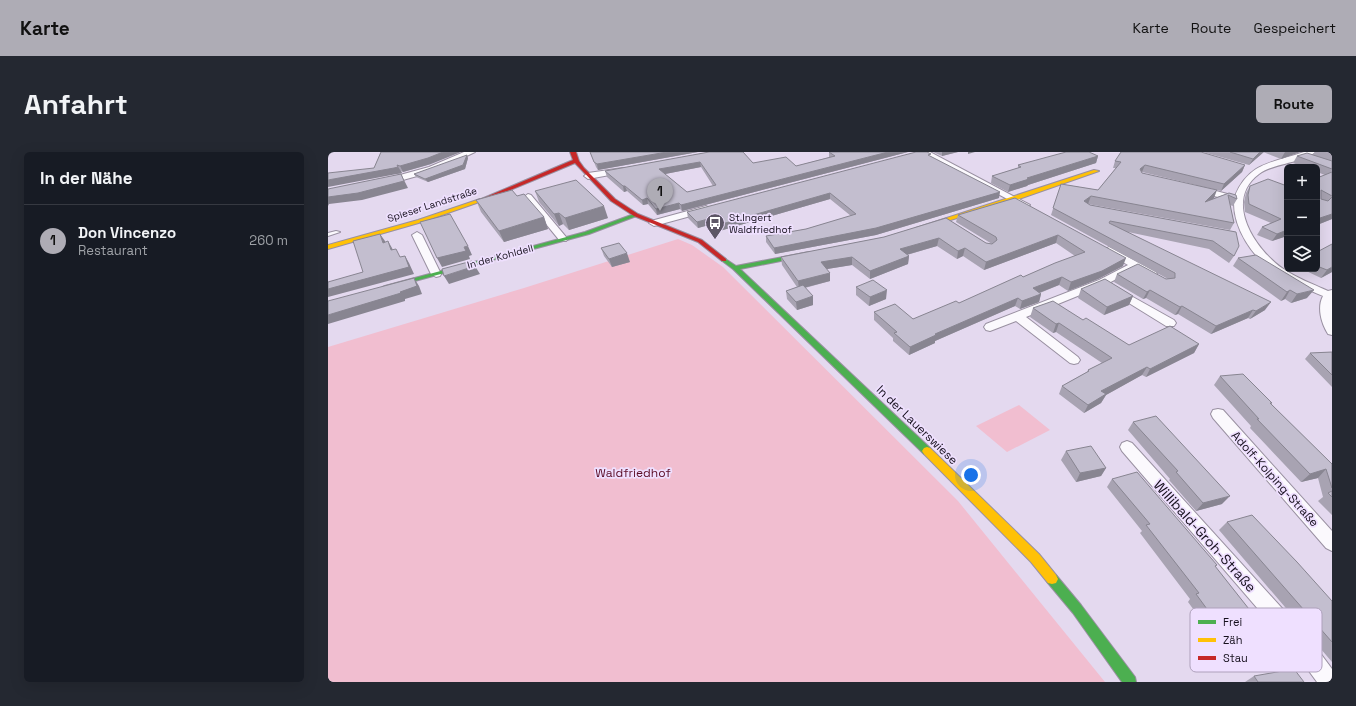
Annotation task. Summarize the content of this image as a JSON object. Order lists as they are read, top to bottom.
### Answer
{
  "streets": {
    "street": [
      "Spieser Landstraße",
      "In der Kohldell",
      "In der Lauerswiese",
      "Adolf-Kolping-Straße",
      "Willibald-Groh-Straße"
    ]
  },
  "crossings": [
    ["Spieser Landstraße", "In der Lauerswiese"],
    ["In der Kohldell", "In der Lauerswiese"]
  ],
  "parks": ["Waldfriedhof"],
  "places": {
    "bus stop": ["St.Ingert Waldfriedhof"]
  },
  "legend": ["Frei", "Zäh", "Stau"],
  "page": {
    "header": "Karte",
    "nav": ["Karte", "Route", "Gespeichert"],
    "buttons": "Route",
    "title": "Anfahrt",
    "heading": "In der Nähe",
    "map_buttons": ["+", "−"],
    "pins": "1",
    "list": [
      {
        "mark": "1",
        "name": "Don Vincenzo",
        "note": "Restaurant",
        "value": "260 m"
      }
    ]
  }
}
